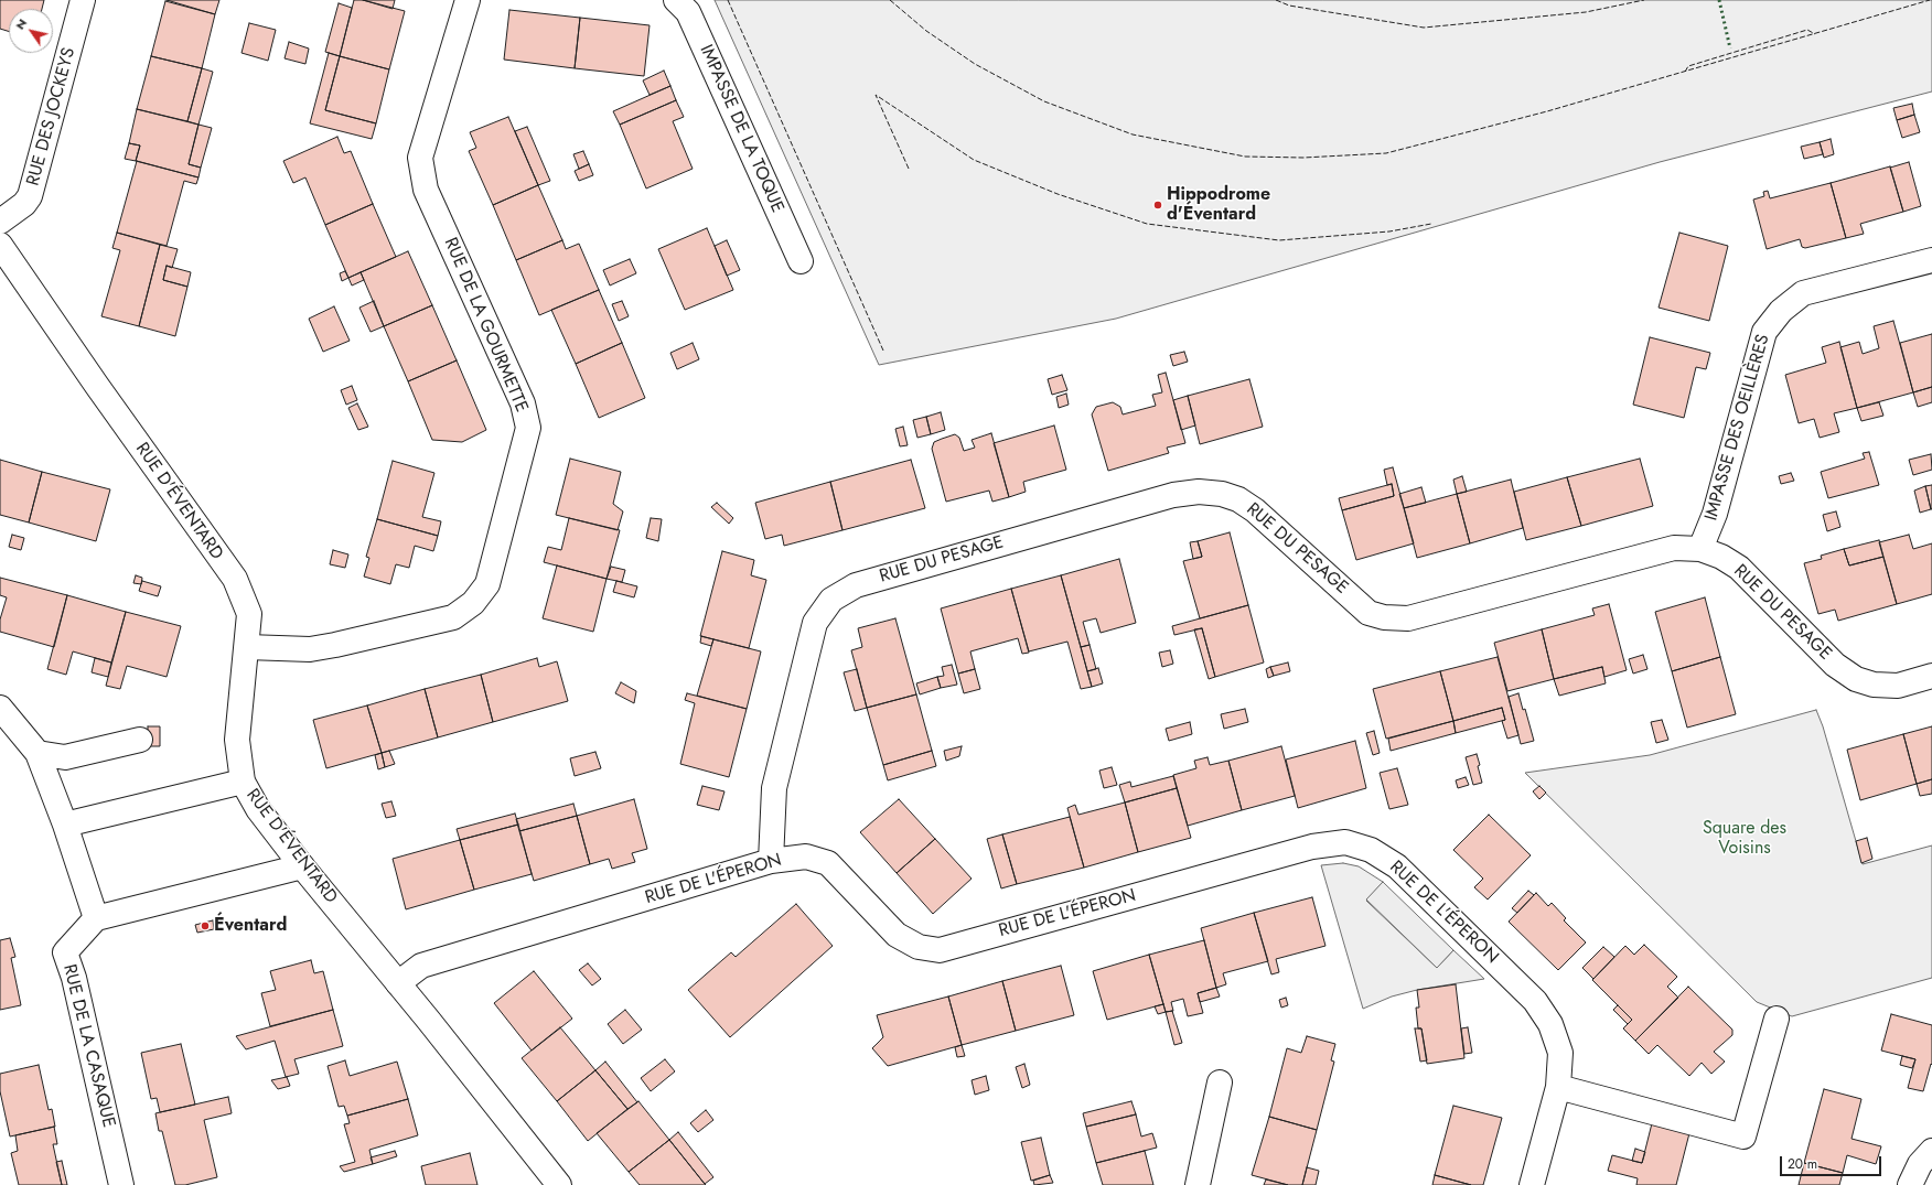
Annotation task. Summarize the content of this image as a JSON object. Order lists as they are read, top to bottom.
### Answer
{
  "streets": {
    "street": [
      "RUE DES JOCKEYS",
      "IMPASSE DE LA TOQUE",
      "RUE DE LA GOURMETTE",
      "IMPASSE DES OEILLÈRES",
      "RUE D'ÉVENTARD",
      "RUE DU PESAGE",
      "RUE DE L'ÉPERON",
      "RUE DE LA CASAQUE"
    ]
  },
  "crossings": [
    ["RUE DE LA GOURMETTE", "RUE D'ÉVENTARD"],
    ["IMPASSE DES OEILLÈRES", "RUE DU PESAGE"],
    ["RUE D'ÉVENTARD", "RUE DE L'ÉPERON"],
    ["RUE DU PESAGE", "RUE DE L'ÉPERON"]
  ],
  "parks": ["Square des Voisins"],
  "places": ["Hippodrome d'Éventard", "Éventard"],
  "scale_bar": "20 m",
  "north": "top left"
}
